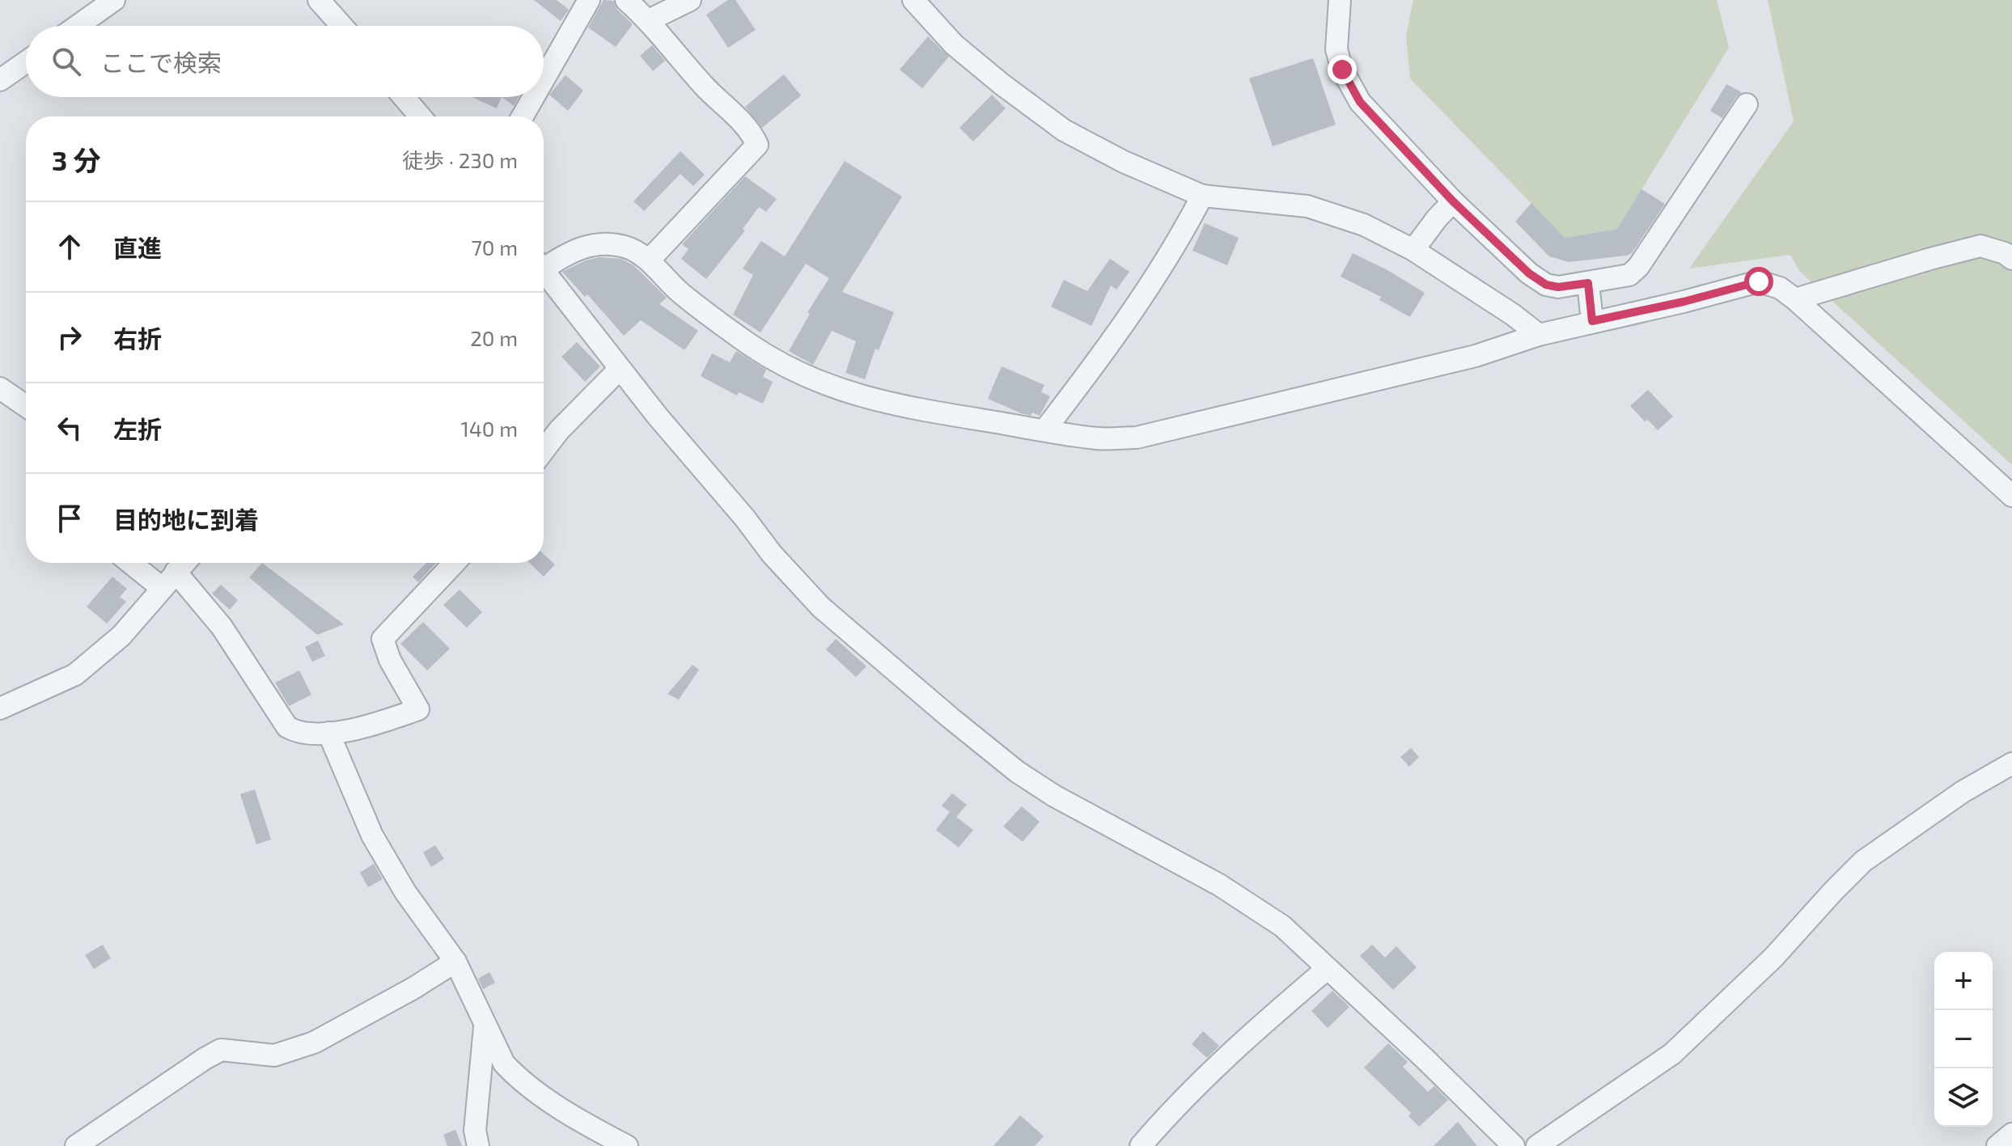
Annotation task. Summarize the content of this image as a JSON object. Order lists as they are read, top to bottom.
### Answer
{
  "page": {
    "search": "ここで検索",
    "heading": ["3 分", "徒歩 · 230 m"],
    "list": [
      ["直進", "70 m"],
      ["右折", "20 m"],
      ["左折", "140 m"],
      "目的地に到着"
    ],
    "map_buttons": ["+", "−"]
  }
}
